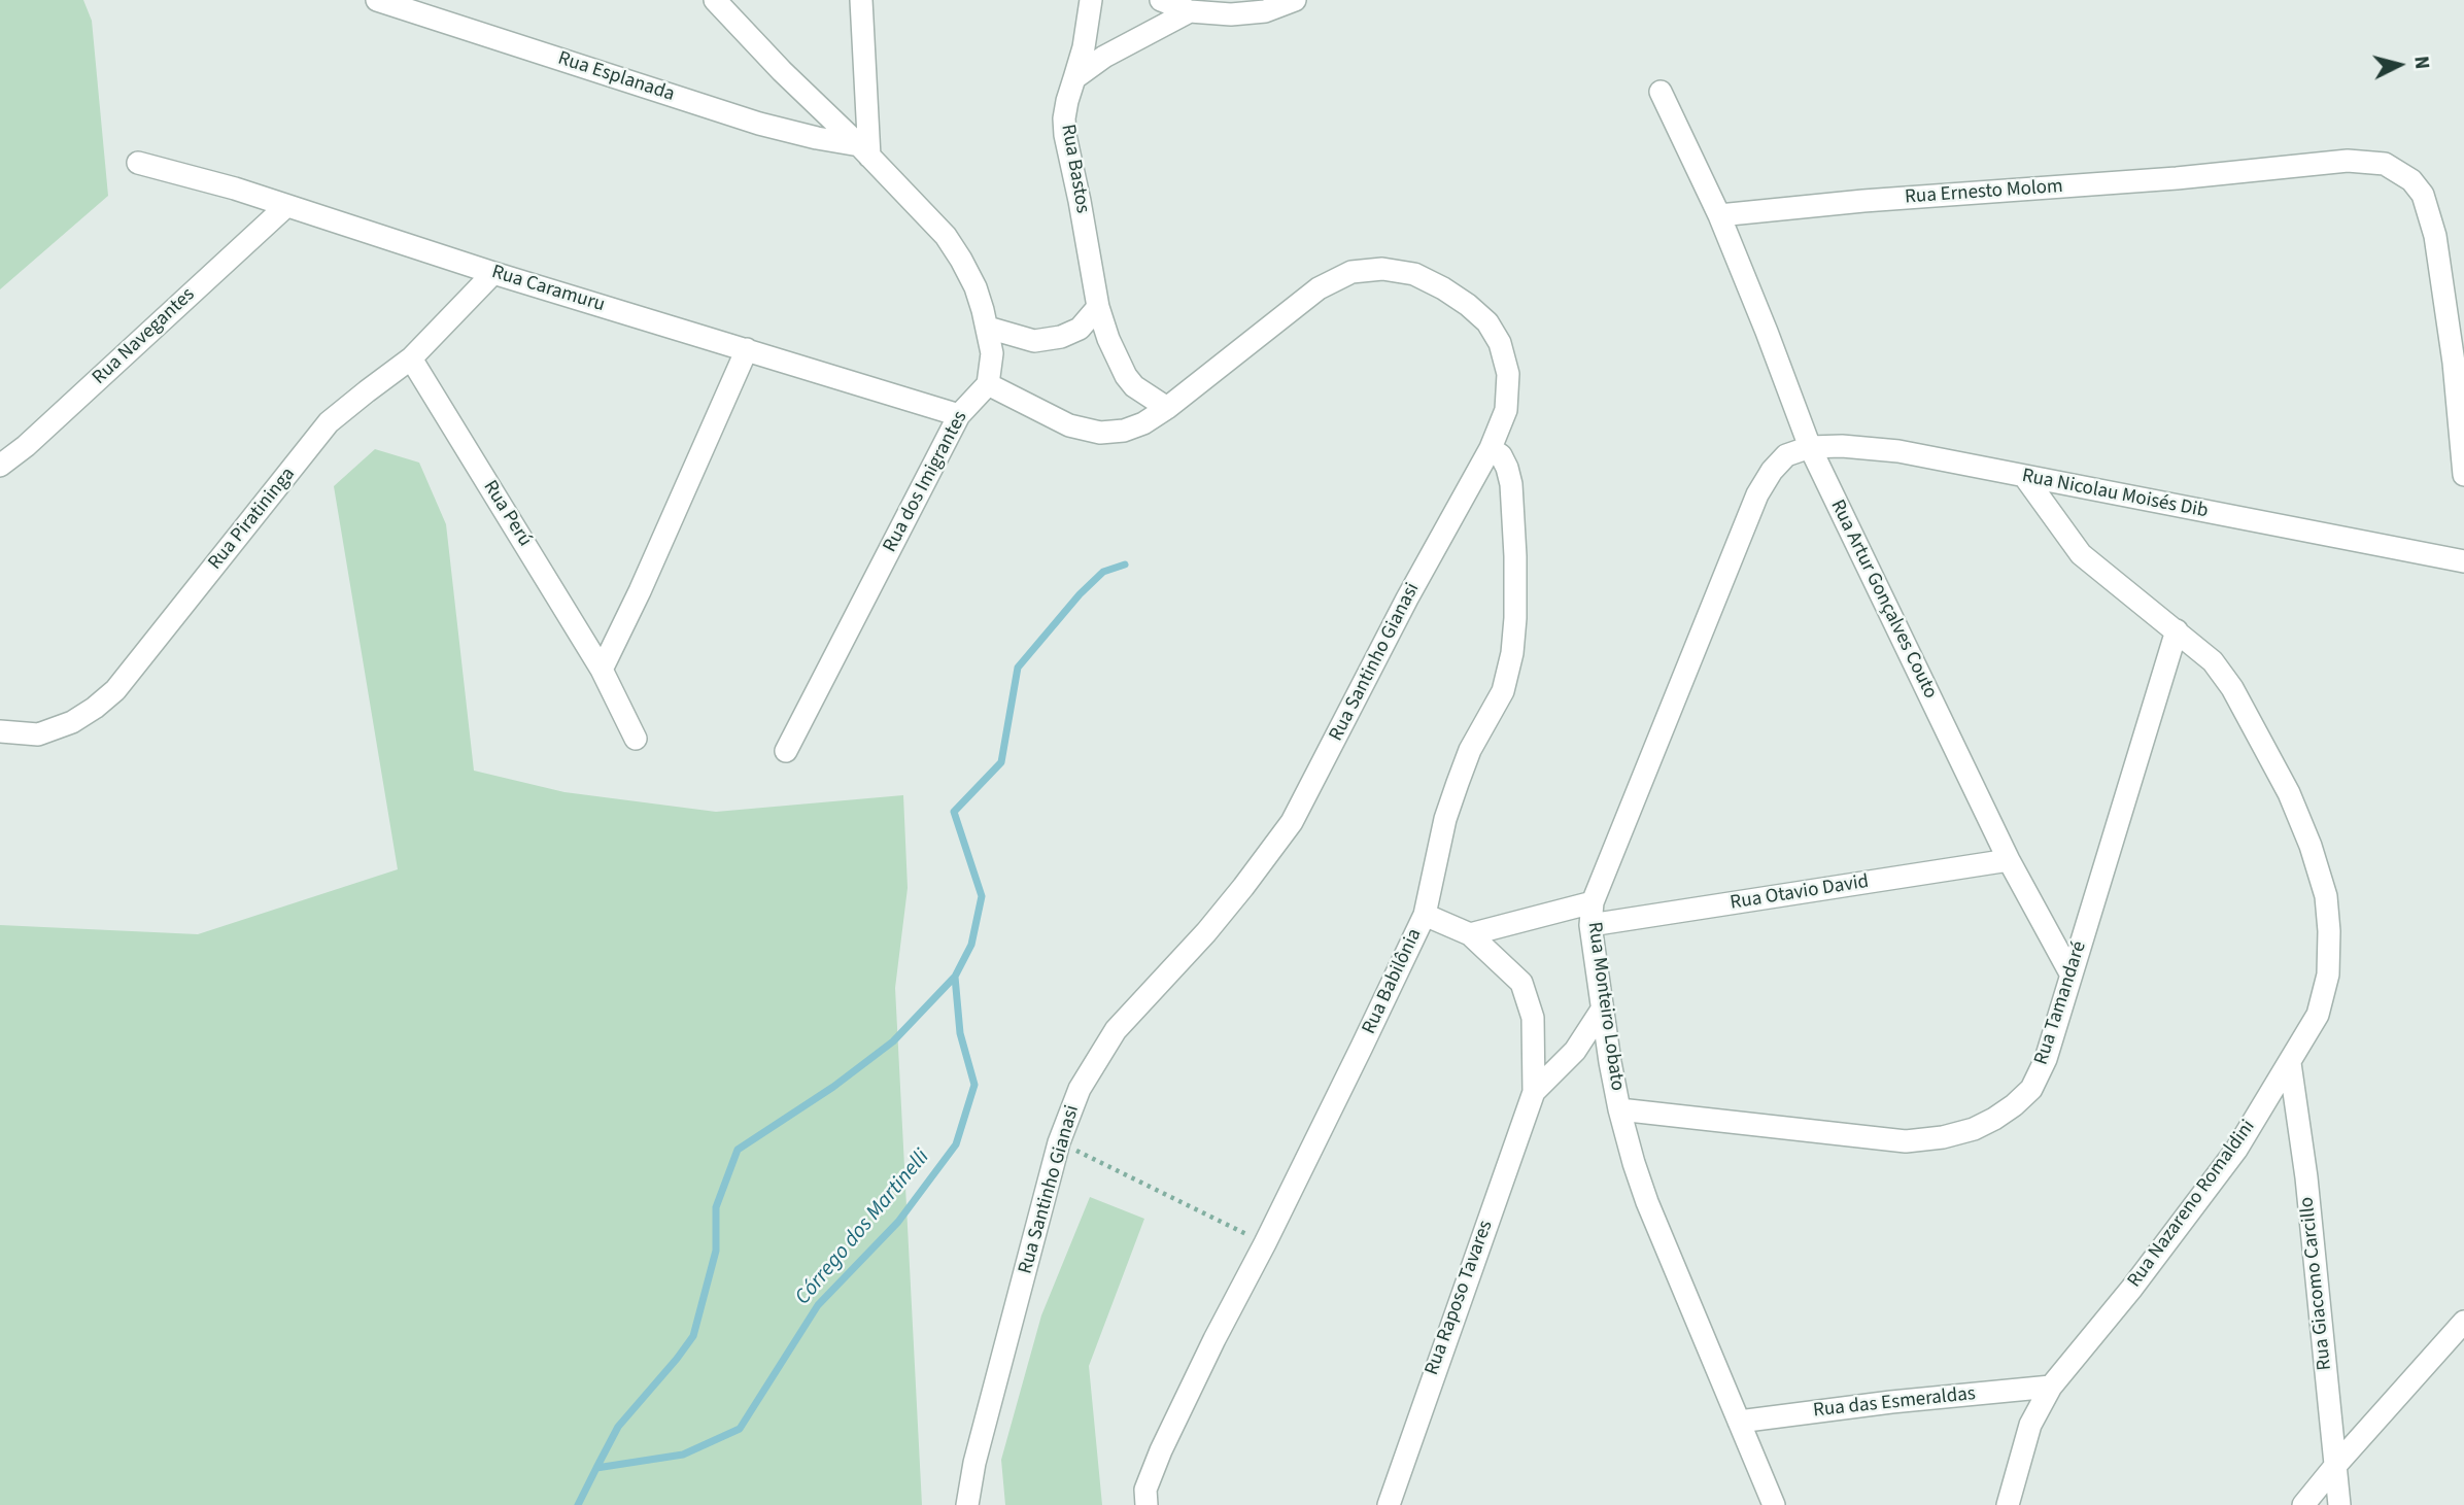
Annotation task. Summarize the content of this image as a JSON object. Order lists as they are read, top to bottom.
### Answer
{
  "streets": {
    "street": [
      "Rua Esplanada",
      "Rua Bastos",
      "Rua Ernesto Molom",
      "Rua Caramuru",
      "Rua Navegantes",
      "Rua dos Imigrantes",
      "Rua Nicolau Moisés Dib",
      "Rua Perú",
      "Rua Piratininga",
      "Rua Artur Gonçalves Couto",
      "Rua Santinho Gianasi",
      "Rua Otavio David",
      "Rua Babilônia",
      "Rua Tamandaré",
      "Rua Monteiro Lobato",
      "Rua Nazareno Romaldini",
      "Rua Giacomo Carcillo",
      "Rua Raposo Tavares",
      "Rua das Esmeraldas"
    ]
  },
  "crossings": [
    ["Rua Bastos", "Rua Santinho Gianasi"],
    ["Rua Ernesto Molom", "Rua Artur Gonçalves Couto"],
    ["Rua Caramuru", "Rua Navegantes"],
    ["Rua Caramuru", "Rua dos Imigrantes"],
    ["Rua Caramuru", "Rua Piratininga"],
    ["Rua dos Imigrantes", "Rua Santinho Gianasi"],
    ["Rua Nicolau Moisés Dib", "Rua Artur Gonçalves Couto"],
    ["Rua Nicolau Moisés Dib", "Rua Monteiro Lobato"],
    ["Rua Nicolau Moisés Dib", "Rua Nazareno Romaldini"],
    ["Rua Perú", "Rua Piratininga"],
    ["Rua Artur Gonçalves Couto", "Rua Otavio David"],
    ["Rua Artur Gonçalves Couto", "Rua Tamandaré"],
    ["Rua Santinho Gianasi", "Rua Babilônia"],
    ["Rua Otavio David", "Rua Monteiro Lobato"],
    ["Rua Babilônia", "Rua Raposo Tavares"],
    ["Rua Tamandaré", "Rua Monteiro Lobato"],
    ["Rua Tamandaré", "Rua Nazareno Romaldini"],
    ["Rua Monteiro Lobato", "Rua Raposo Tavares"],
    ["Rua Monteiro Lobato", "Rua das Esmeraldas"],
    ["Rua Nazareno Romaldini", "Rua Giacomo Carcillo"],
    ["Rua Nazareno Romaldini", "Rua das Esmeraldas"]
  ],
  "water": ["Córrego dos Martinelli"],
  "north": "right"
}
